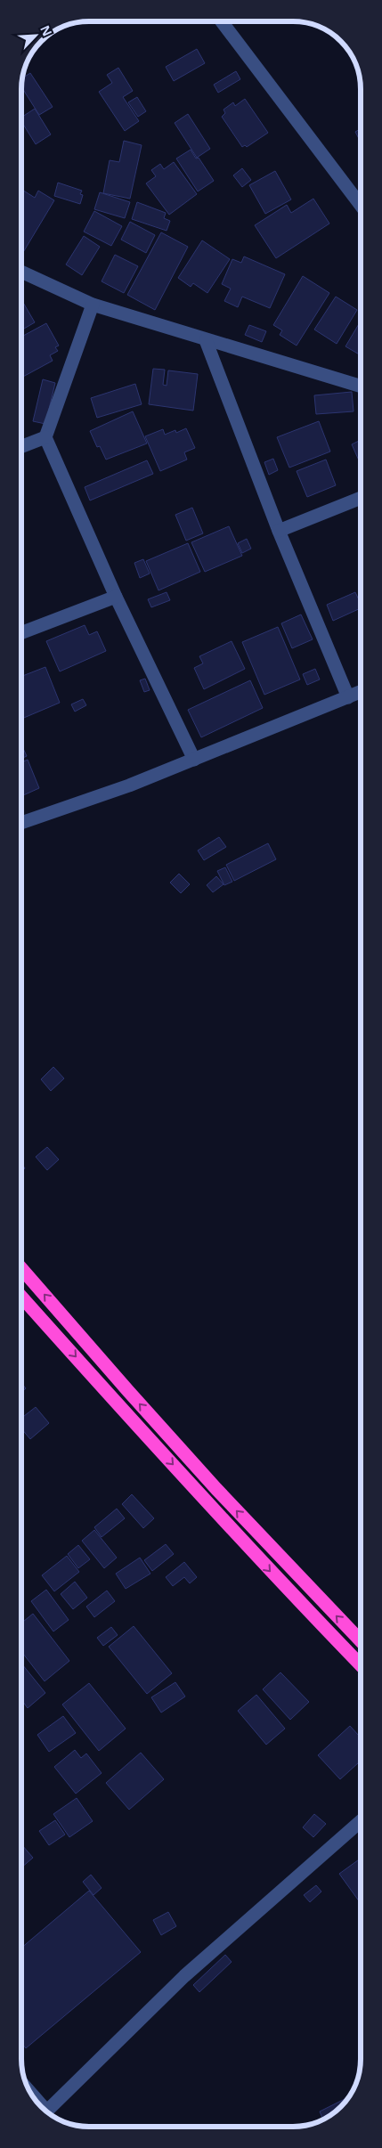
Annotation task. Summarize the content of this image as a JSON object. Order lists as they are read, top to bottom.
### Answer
{
  "north": "top right"
}
